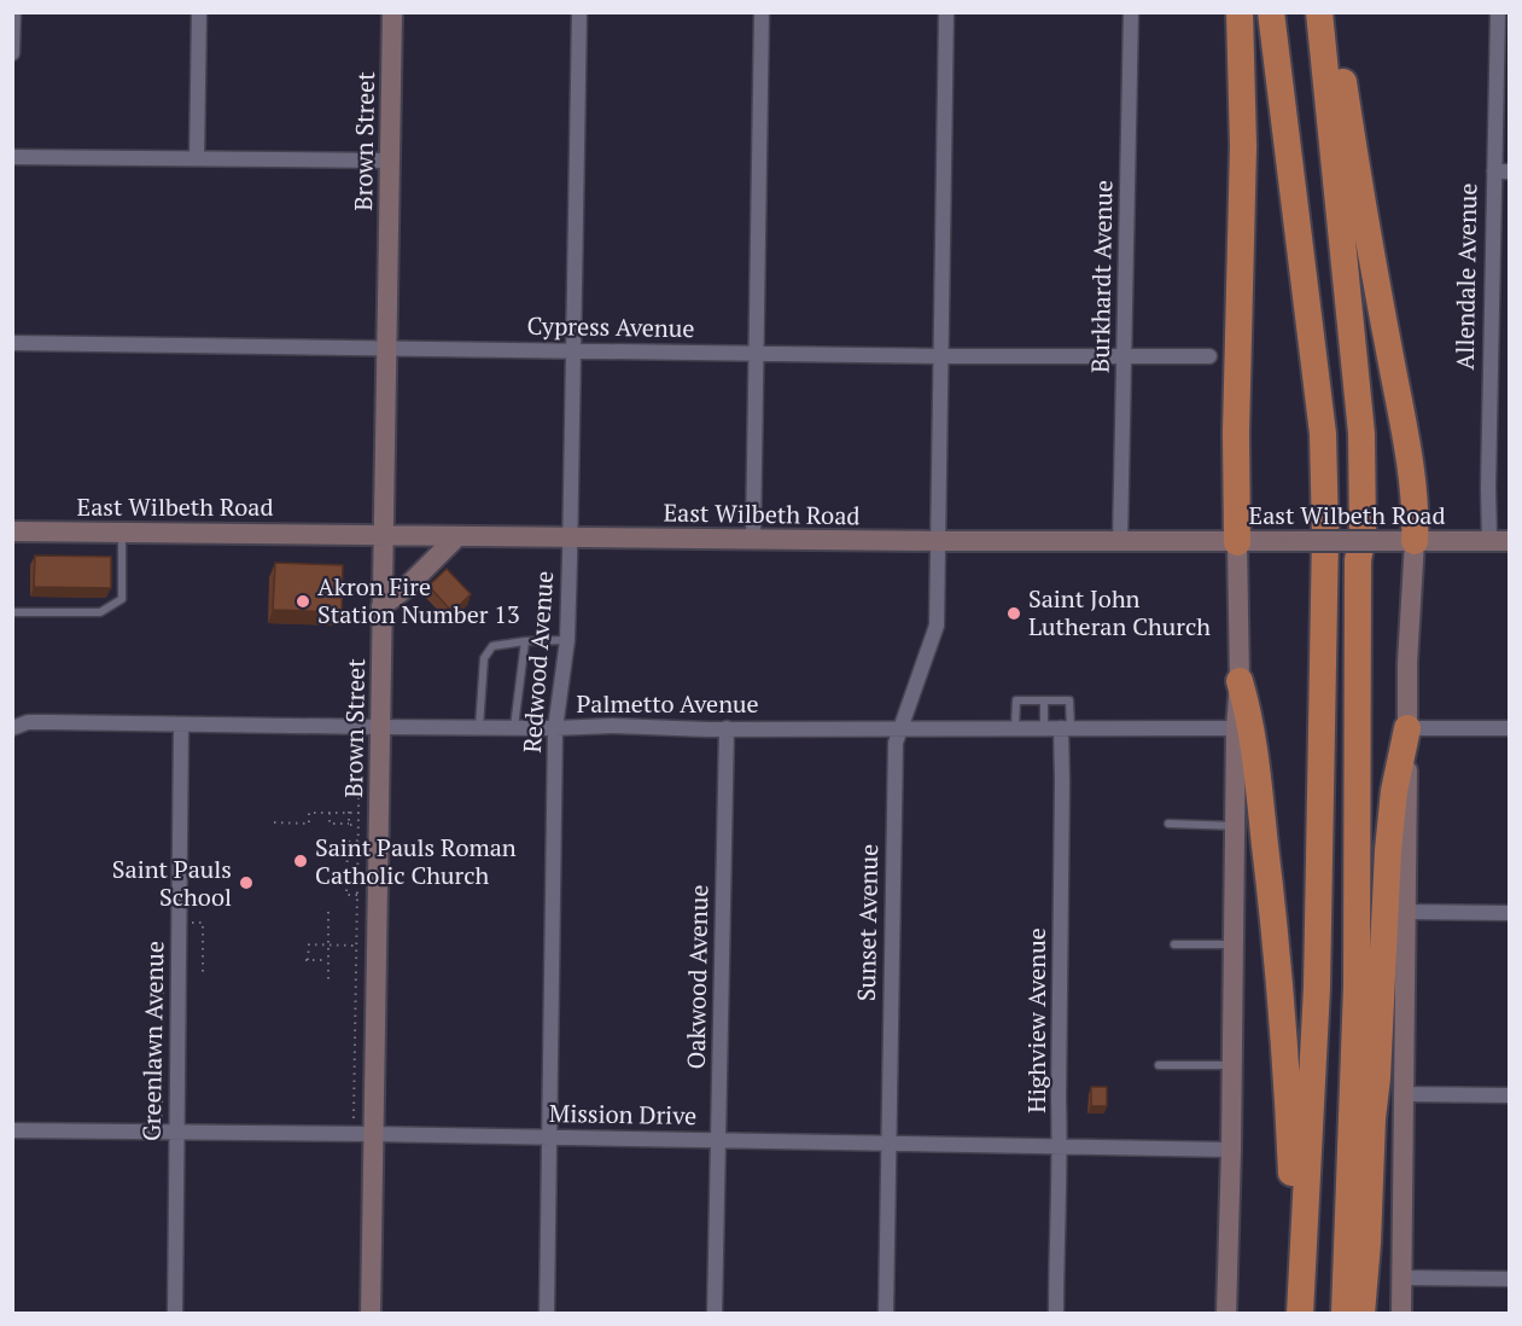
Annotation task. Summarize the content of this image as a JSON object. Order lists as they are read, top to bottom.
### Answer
{
  "streets": {
    "main road": ["Brown Street", "East Wilbeth Road"],
    "street": [
      "Burkhardt Avenue",
      "Allendale Avenue",
      "Cypress Avenue",
      "Redwood Avenue",
      "Palmetto Avenue",
      "Sunset Avenue",
      "Oakwood Avenue",
      "Highview Avenue",
      "Greenlawn Avenue",
      "Mission Drive"
    ]
  },
  "crossings": [
    ["Brown Street", "Cypress Avenue"],
    ["Brown Street", "East Wilbeth Road"],
    ["Brown Street", "Palmetto Avenue"],
    ["Brown Street", "Mission Drive"],
    ["Burkhardt Avenue", "Cypress Avenue"],
    ["Burkhardt Avenue", "East Wilbeth Road"],
    ["Allendale Avenue", "East Wilbeth Road"],
    ["Cypress Avenue", "Redwood Avenue"],
    ["Cypress Avenue", "Sunset Avenue"],
    ["East Wilbeth Road", "Redwood Avenue"],
    ["East Wilbeth Road", "Sunset Avenue"],
    ["Redwood Avenue", "Palmetto Avenue"],
    ["Redwood Avenue", "Mission Drive"],
    ["Palmetto Avenue", "Sunset Avenue"],
    ["Palmetto Avenue", "Oakwood Avenue"],
    ["Palmetto Avenue", "Highview Avenue"],
    ["Palmetto Avenue", "Greenlawn Avenue"],
    ["Sunset Avenue", "Mission Drive"],
    ["Oakwood Avenue", "Mission Drive"],
    ["Highview Avenue", "Mission Drive"],
    ["Greenlawn Avenue", "Mission Drive"]
  ],
  "places": [
    "Akron Fire Station Number 13",
    "Saint John Lutheran Church",
    "Saint Pauls Roman Catholic Church",
    "Saint Pauls School"
  ]
}
